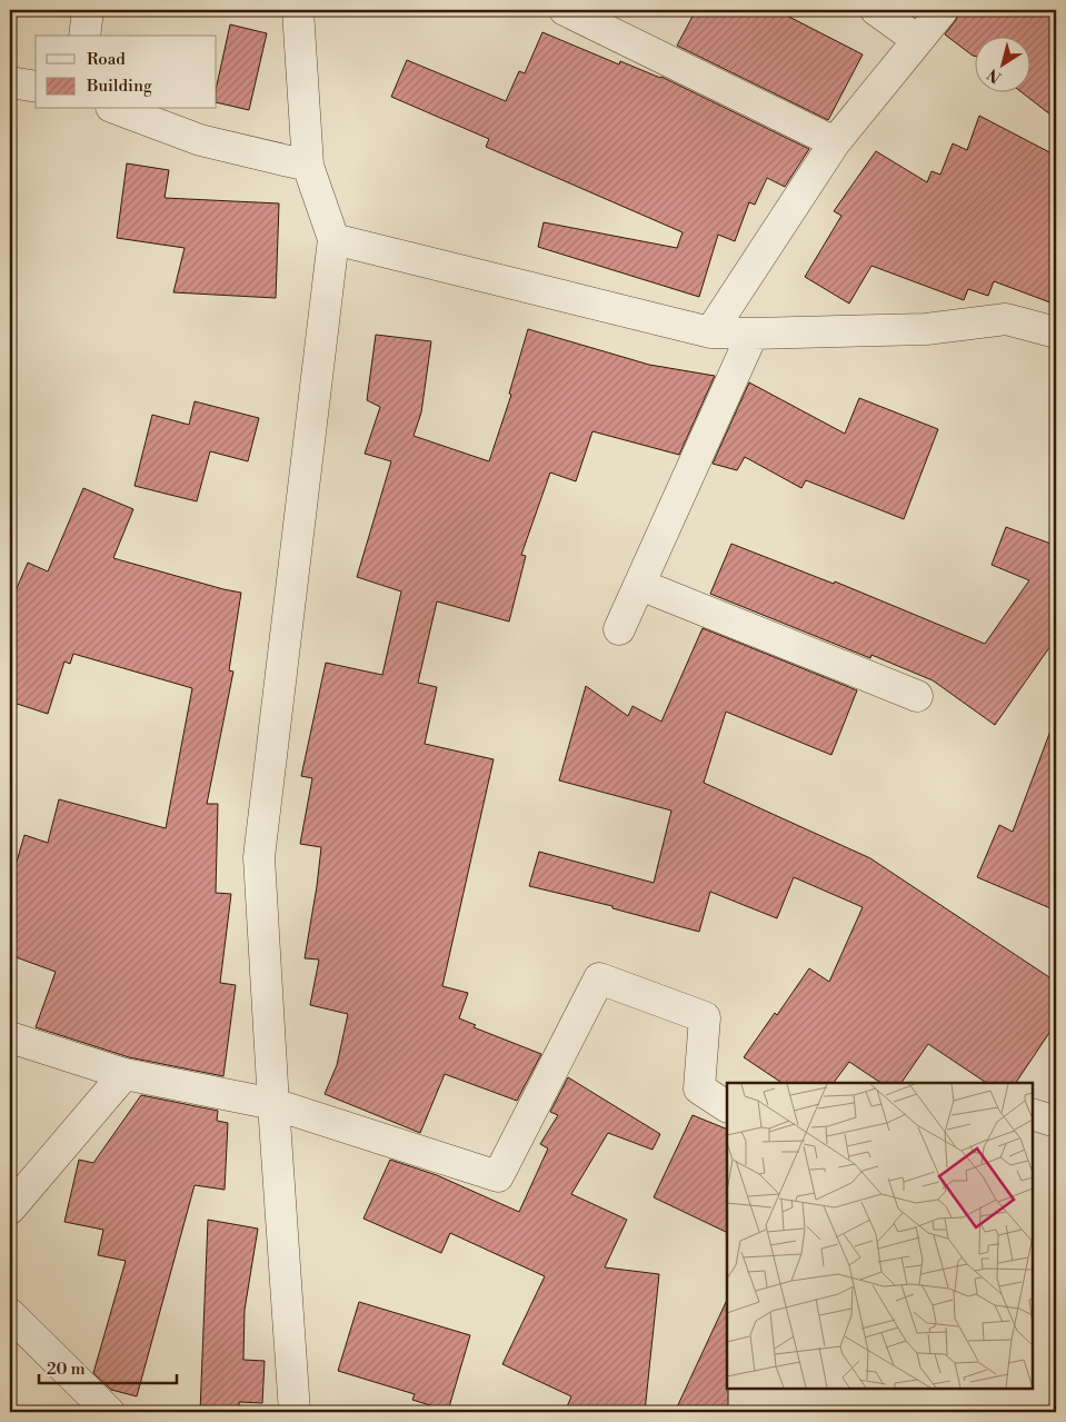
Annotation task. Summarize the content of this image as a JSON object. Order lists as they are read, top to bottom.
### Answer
{
  "legend": ["Road", "Building"],
  "scale_bar": "20 m",
  "north": "bottom left"
}
